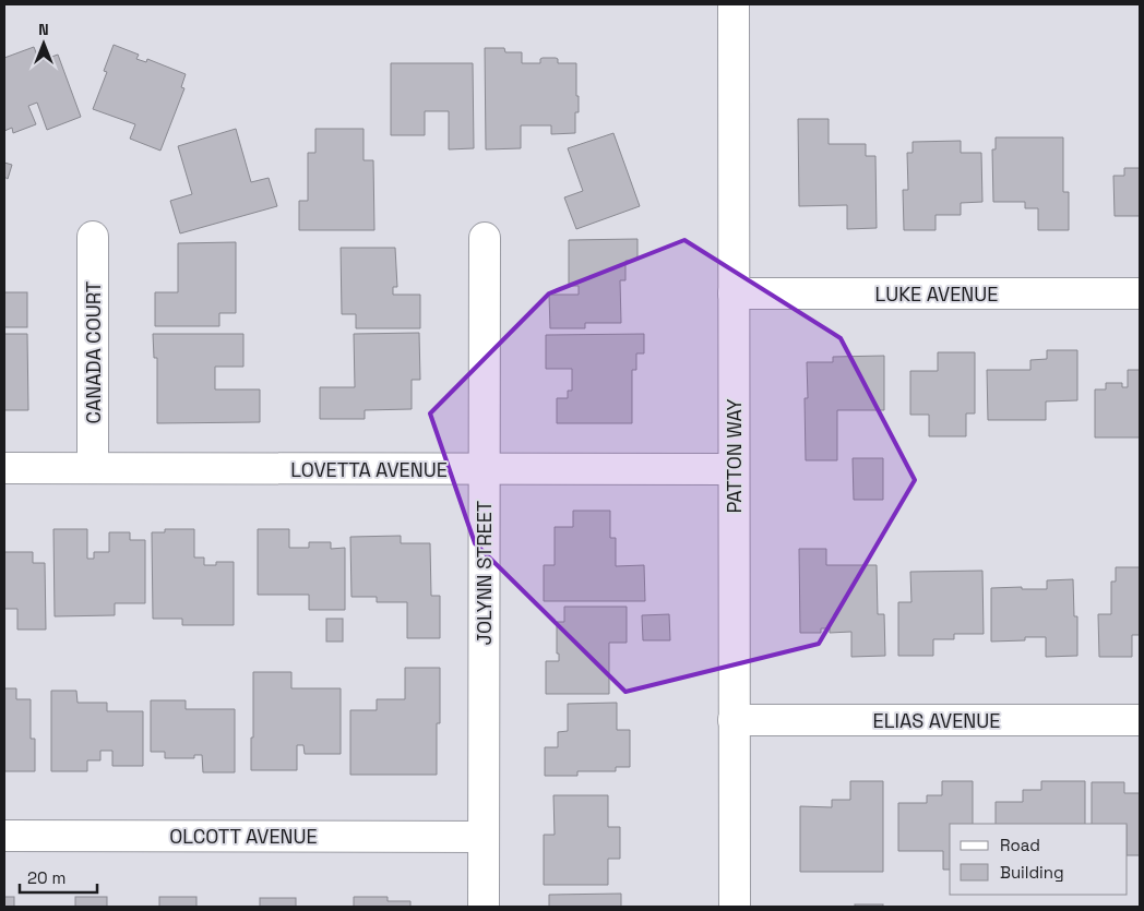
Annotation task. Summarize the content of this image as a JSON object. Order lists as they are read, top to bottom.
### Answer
{
  "streets": {
    "street": [
      "LUKE AVENUE",
      "CANADA COURT",
      "PATTON WAY",
      "LOVETTA AVENUE",
      "JOLYNN STREET",
      "ELIAS AVENUE",
      "OLCOTT AVENUE"
    ]
  },
  "crossings": [
    ["LUKE AVENUE", "PATTON WAY"],
    ["CANADA COURT", "LOVETTA AVENUE"],
    ["PATTON WAY", "LOVETTA AVENUE"],
    ["PATTON WAY", "ELIAS AVENUE"],
    ["LOVETTA AVENUE", "JOLYNN STREET"],
    ["JOLYNN STREET", "OLCOTT AVENUE"]
  ],
  "legend": ["Road", "Building"],
  "scale_bar": "20 m",
  "north": "top"
}
